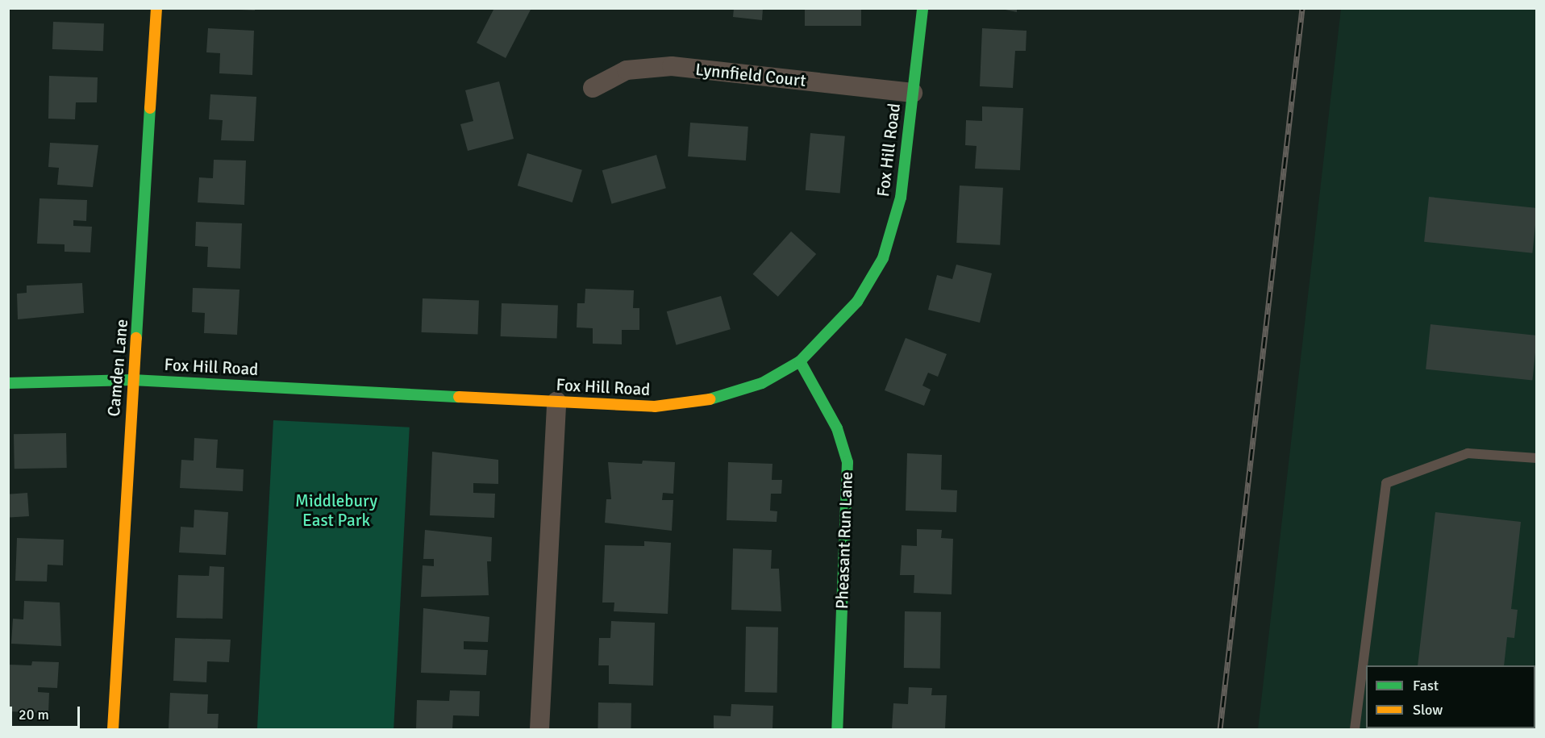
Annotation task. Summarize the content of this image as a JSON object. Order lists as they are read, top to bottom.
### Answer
{
  "streets": {
    "street": [
      "Lynnfield Court",
      "Fox Hill Road",
      "Camden Lane",
      "Pheasant Run Lane"
    ]
  },
  "crossings": [
    ["Lynnfield Court", "Fox Hill Road"],
    ["Fox Hill Road", "Camden Lane"],
    ["Fox Hill Road", "Pheasant Run Lane"]
  ],
  "parks": ["Middlebury East Park"],
  "legend": ["Fast", "Slow"],
  "scale_bar": "20 m"
}
